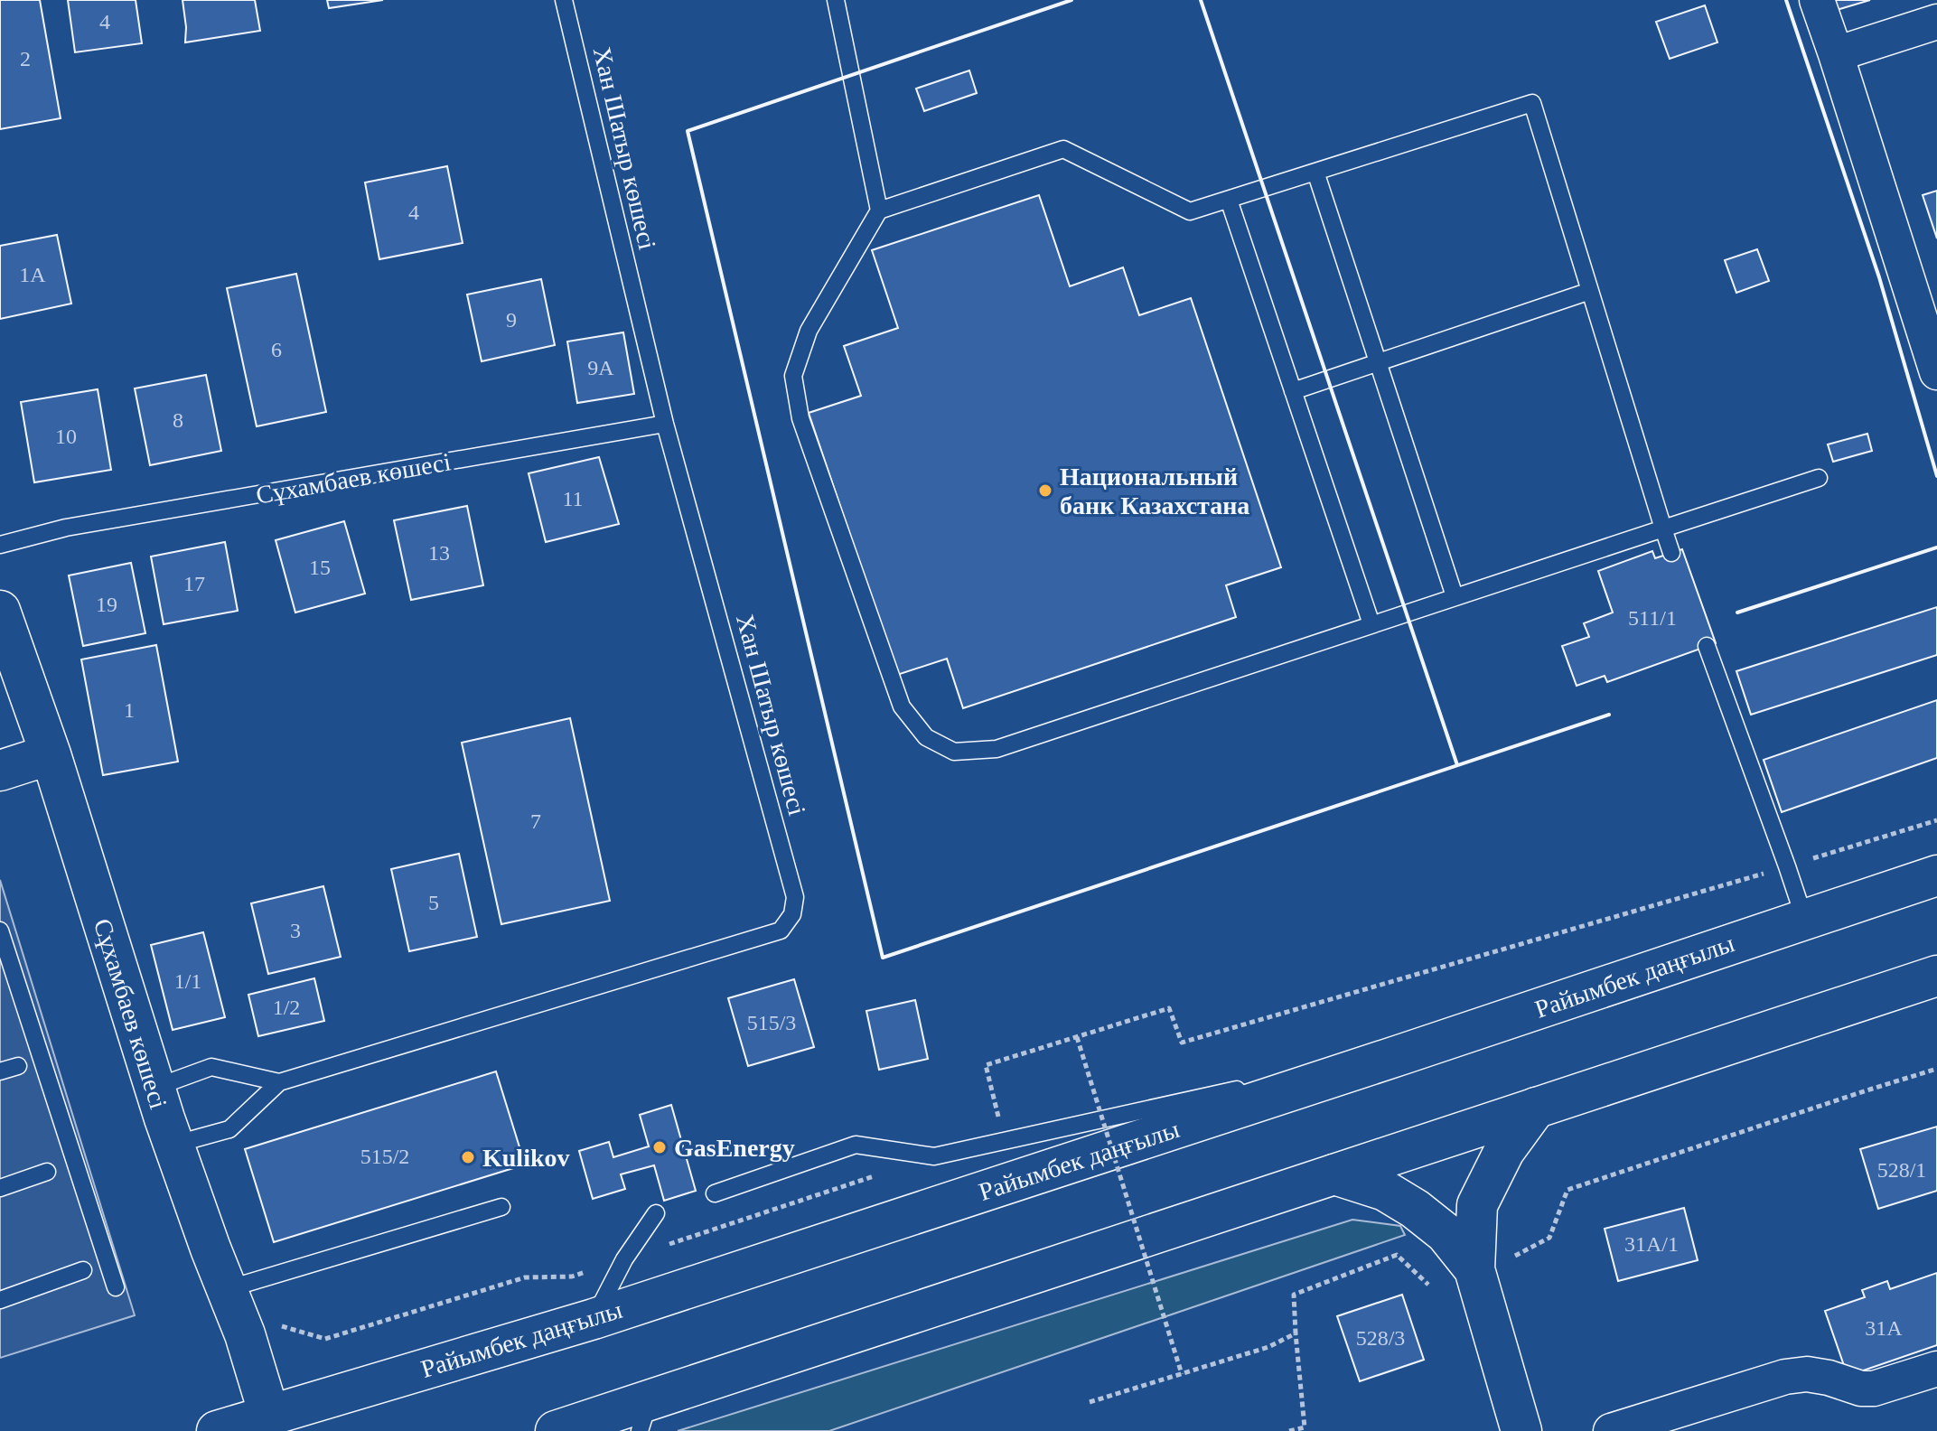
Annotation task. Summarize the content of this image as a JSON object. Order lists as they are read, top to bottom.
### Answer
{
  "streets": {
    "main road": ["Сұхамбаев көшесі", "Райымбек даңғылы"],
    "lane": ["Хан Шатыр көшесі"]
  },
  "crossings": [
    ["Хан Шатыр көшесі", "Сұхамбаев көшесі"],
    ["Сұхамбаев көшесі", "Райымбек даңғылы"]
  ],
  "places": ["Национальный банк Казахстана", "GasEnergy", "Kulikov"],
  "house_numbers": [
    "4",
    "2",
    "4",
    "1А",
    "9",
    "6",
    "9А",
    "8",
    "10",
    "11",
    "13",
    "15",
    "17",
    "19",
    "511/1",
    "1",
    "7",
    "5",
    "3",
    "1/1",
    "1/2",
    "515/3",
    "515/2",
    "528/1",
    "31А/1",
    "31А",
    "528/3"
  ]
}
